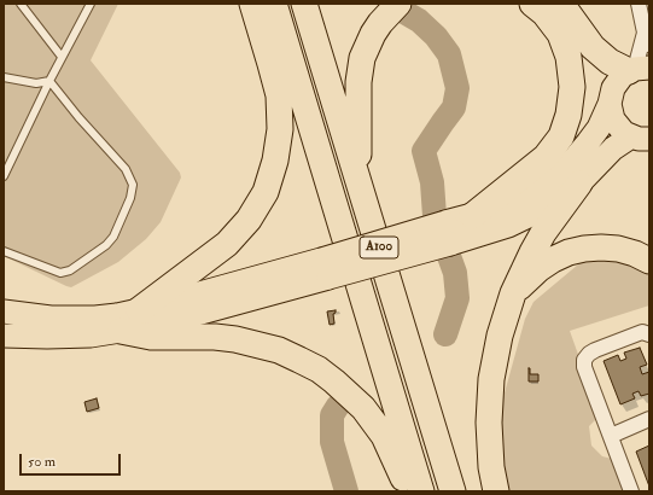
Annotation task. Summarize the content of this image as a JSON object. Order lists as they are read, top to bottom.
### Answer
{
  "streets": {
    "highway": ["A100"]
  },
  "scale_bar": "50 m"
}
